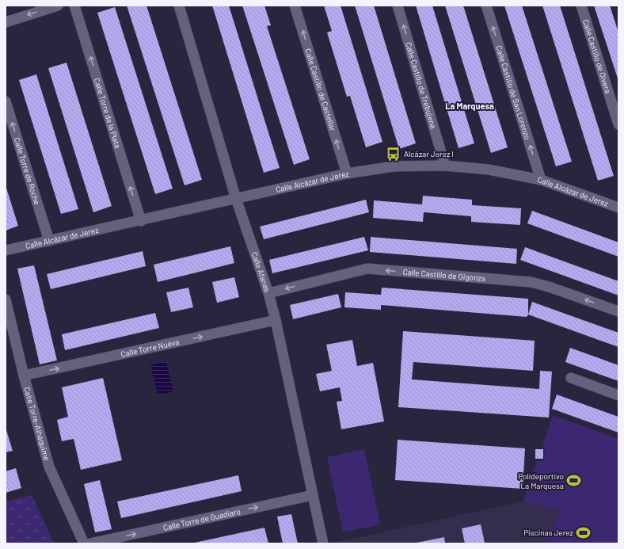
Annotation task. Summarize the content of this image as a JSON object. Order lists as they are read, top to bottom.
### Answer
{
  "streets": {
    "street": [
      "Calle Castillo de Olvera",
      "Calle Castillo de Trebujena",
      "Calle Castillo de Castellar",
      "Calle Castillo de San Lorenzo",
      "Calle Torre de la Plata",
      "Calle Torre de Roche",
      "Calle Alcázar de Jerez",
      "Calle Afanas",
      "Calle Castillo de Gigonza",
      "Calle Torre Nueva",
      "Calle Torre-Alháquime",
      "Calle Torre de Guadiaro"
    ]
  },
  "crossings": [
    ["Calle Castillo de Trebujena", "Calle Alcázar de Jerez"],
    ["Calle Castillo de Castellar", "Calle Alcázar de Jerez"],
    ["Calle Castillo de San Lorenzo", "Calle Alcázar de Jerez"],
    ["Calle Torre de la Plata", "Calle Alcázar de Jerez"],
    ["Calle Torre de Roche", "Calle Alcázar de Jerez"],
    ["Calle Alcázar de Jerez", "Calle Afanas"],
    ["Calle Afanas", "Calle Castillo de Gigonza"],
    ["Calle Afanas", "Calle Torre Nueva"],
    ["Calle Afanas", "Calle Torre de Guadiaro"],
    ["Calle Torre Nueva", "Calle Torre-Alháquime"]
  ],
  "one_way": [
    "Calle Castillo de Trebujena",
    "Calle Castillo de Castellar",
    "Calle Castillo de San Lorenzo",
    "Calle Torre de la Plata",
    "Calle Torre de Roche",
    "Calle Castillo de Gigonza",
    "Calle Torre Nueva",
    "Calle Torre de Guadiaro"
  ],
  "districts": ["La Marquesa"],
  "places": {
    "bus stop": ["Alcázar Jerez I"],
    "sports": ["Polideportivo La Marquesa", "Piscinas Jerez"]
  }
}
